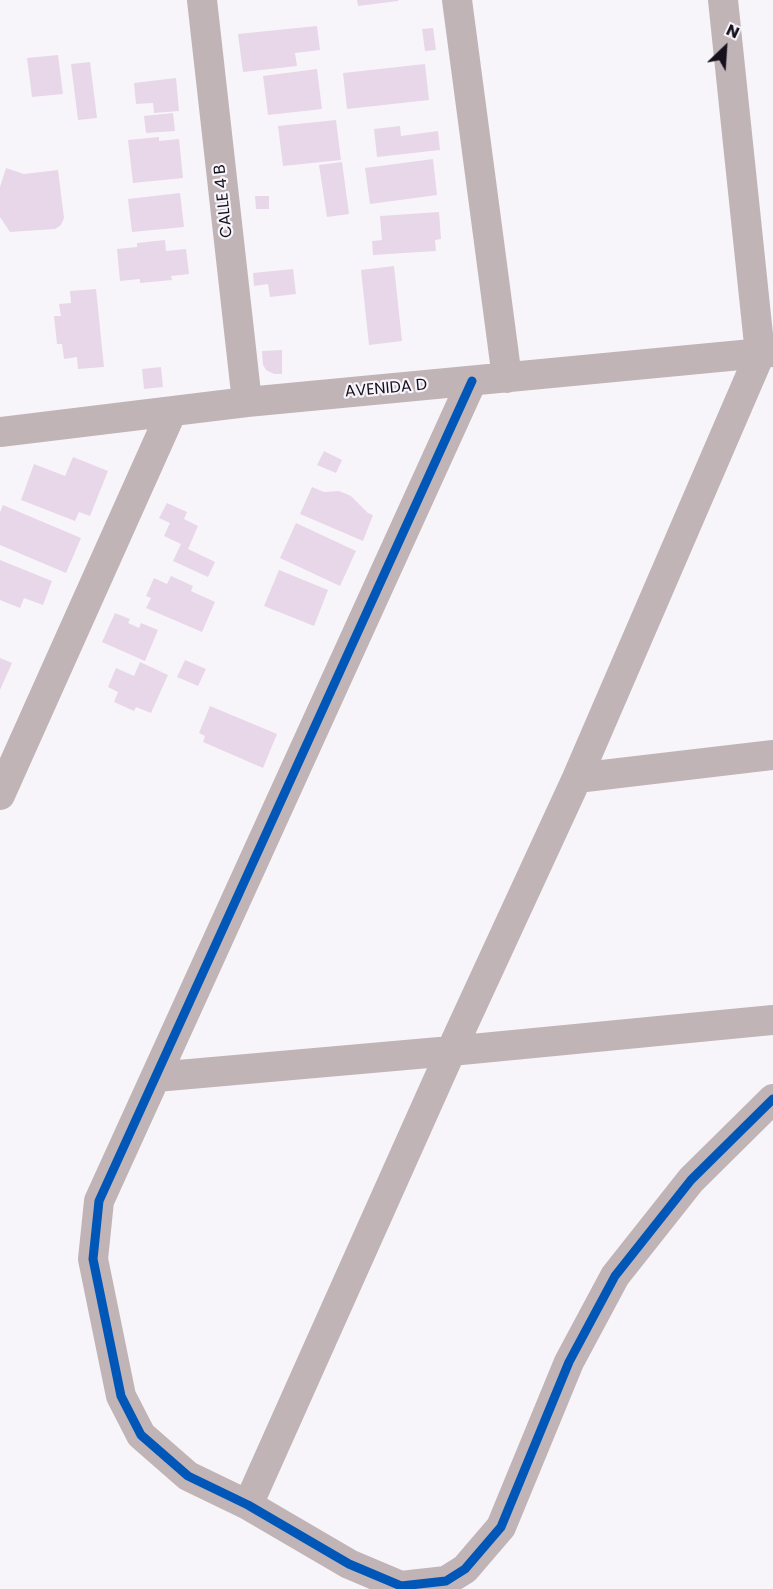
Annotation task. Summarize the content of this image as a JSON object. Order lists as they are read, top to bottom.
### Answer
{
  "streets": {
    "street": ["CALLE 4 B", "AVENIDA D"]
  },
  "crossings": [
    ["CALLE 4 B", "AVENIDA D"]
  ],
  "north": "top right"
}
